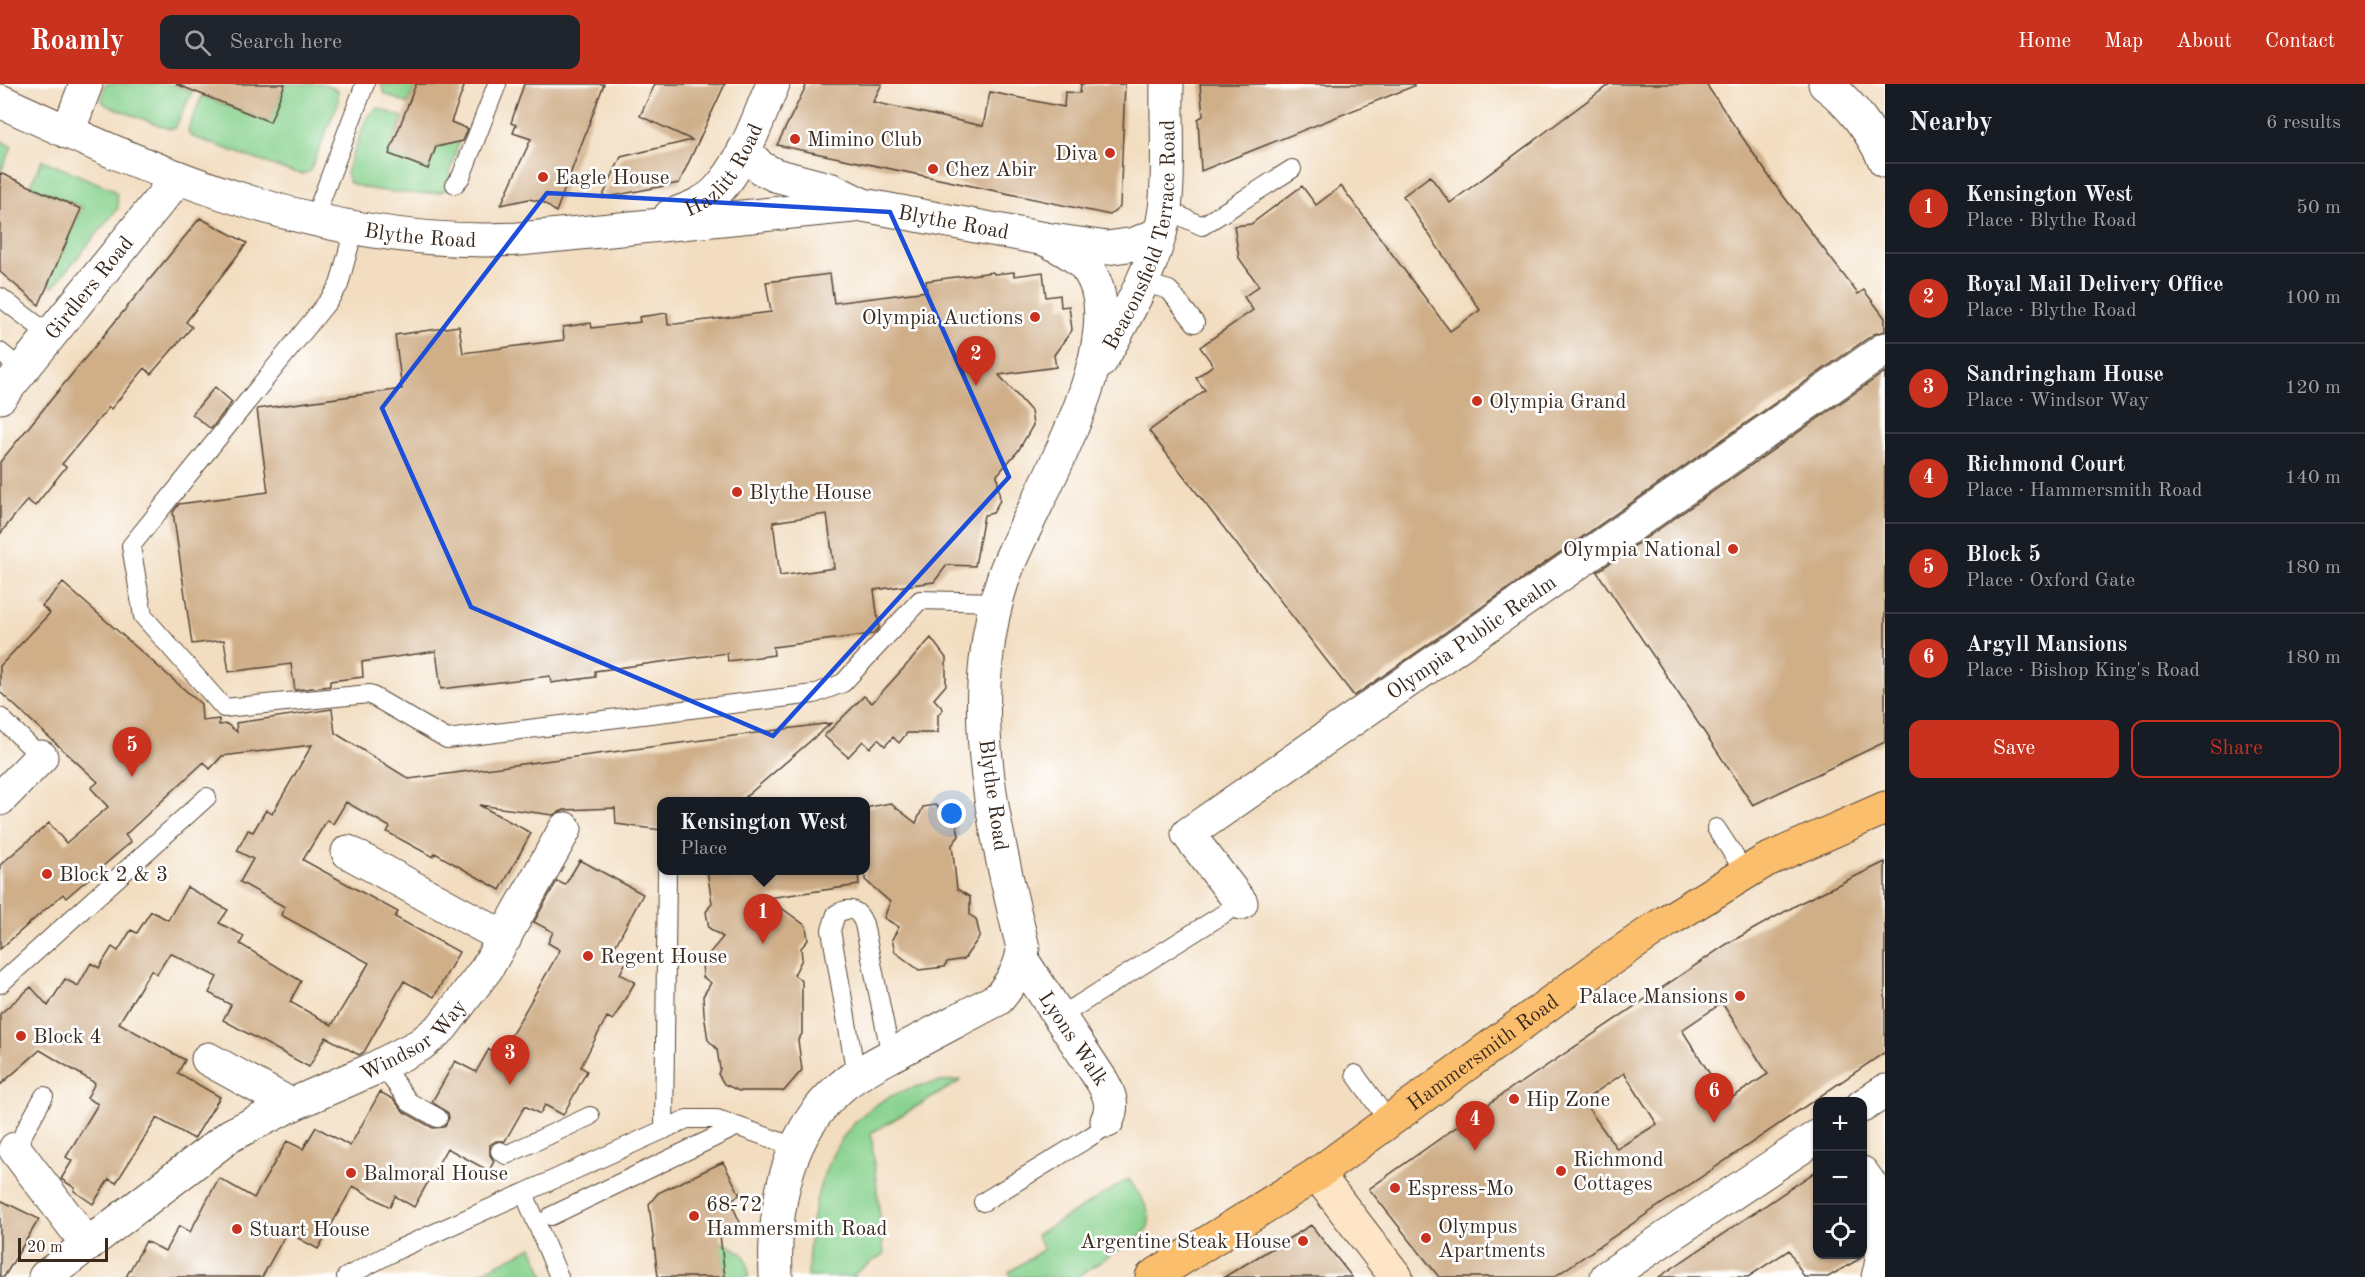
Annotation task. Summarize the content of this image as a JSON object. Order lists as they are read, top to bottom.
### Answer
{
  "streets": {
    "main road": ["Hammersmith Road"],
    "street": [
      "Hazlitt Road",
      "Blythe Road",
      "Beaconsfield Terrace Road",
      "Girdlers Road",
      "Olympia Public Realm",
      "Windsor Way",
      "Lyons Walk"
    ]
  },
  "crossings": [
    ["Hazlitt Road", "Blythe Road"],
    ["Blythe Road", "Beaconsfield Terrace Road"],
    ["Blythe Road", "Girdlers Road"],
    ["Blythe Road", "Lyons Walk"]
  ],
  "places": [
    "Mimino Club",
    "Diva",
    "Chez Abir",
    "Eagle House",
    "Olympia Auctions",
    "Olympia Grand",
    "Blythe House",
    "Olympia National",
    "Block 2 & 3",
    "Regent House",
    "Palace Mansions",
    "Block 4",
    "Hip Zone",
    "Richmond Cottages",
    "Balmoral House",
    "Espress-Mo",
    "68-72 Hammersmith Road",
    "Stuart House",
    "Olympus Apartments",
    "Argentine Steak House"
  ],
  "scale_bar": "20 m",
  "page": {
    "header": "Roamly",
    "search": "Search here",
    "nav": [
      "Home",
      "Map",
      "About",
      "Contact"
    ],
    "heading": ["Nearby", "6 results"],
    "list": [
      {
        "mark": "1",
        "name": "Kensington West",
        "note": "Place · Blythe Road",
        "value": "50 m"
      },
      {
        "mark": "2",
        "name": "Royal Mail Delivery Office",
        "note": "Place · Blythe Road",
        "value": "100 m"
      },
      {
        "mark": "3",
        "name": "Sandringham House",
        "note": "Place · Windsor Way",
        "value": "120 m"
      },
      {
        "mark": "4",
        "name": "Richmond Court",
        "note": "Place · Hammersmith Road",
        "value": "140 m"
      },
      {
        "mark": "5",
        "name": "Block 5",
        "note": "Place · Oxford Gate",
        "value": "180 m"
      },
      {
        "mark": "6",
        "name": "Argyll Mansions",
        "note": "Place · Bishop King's Road",
        "value": "180 m"
      }
    ],
    "pins": [
      "2",
      "5",
      "1",
      "3",
      "6",
      "4"
    ],
    "buttons": ["Save", "Share"],
    "popup": ["Kensington West", "Place"],
    "map_buttons": ["+", "−"],
    "scale": "20 m"
  }
}
